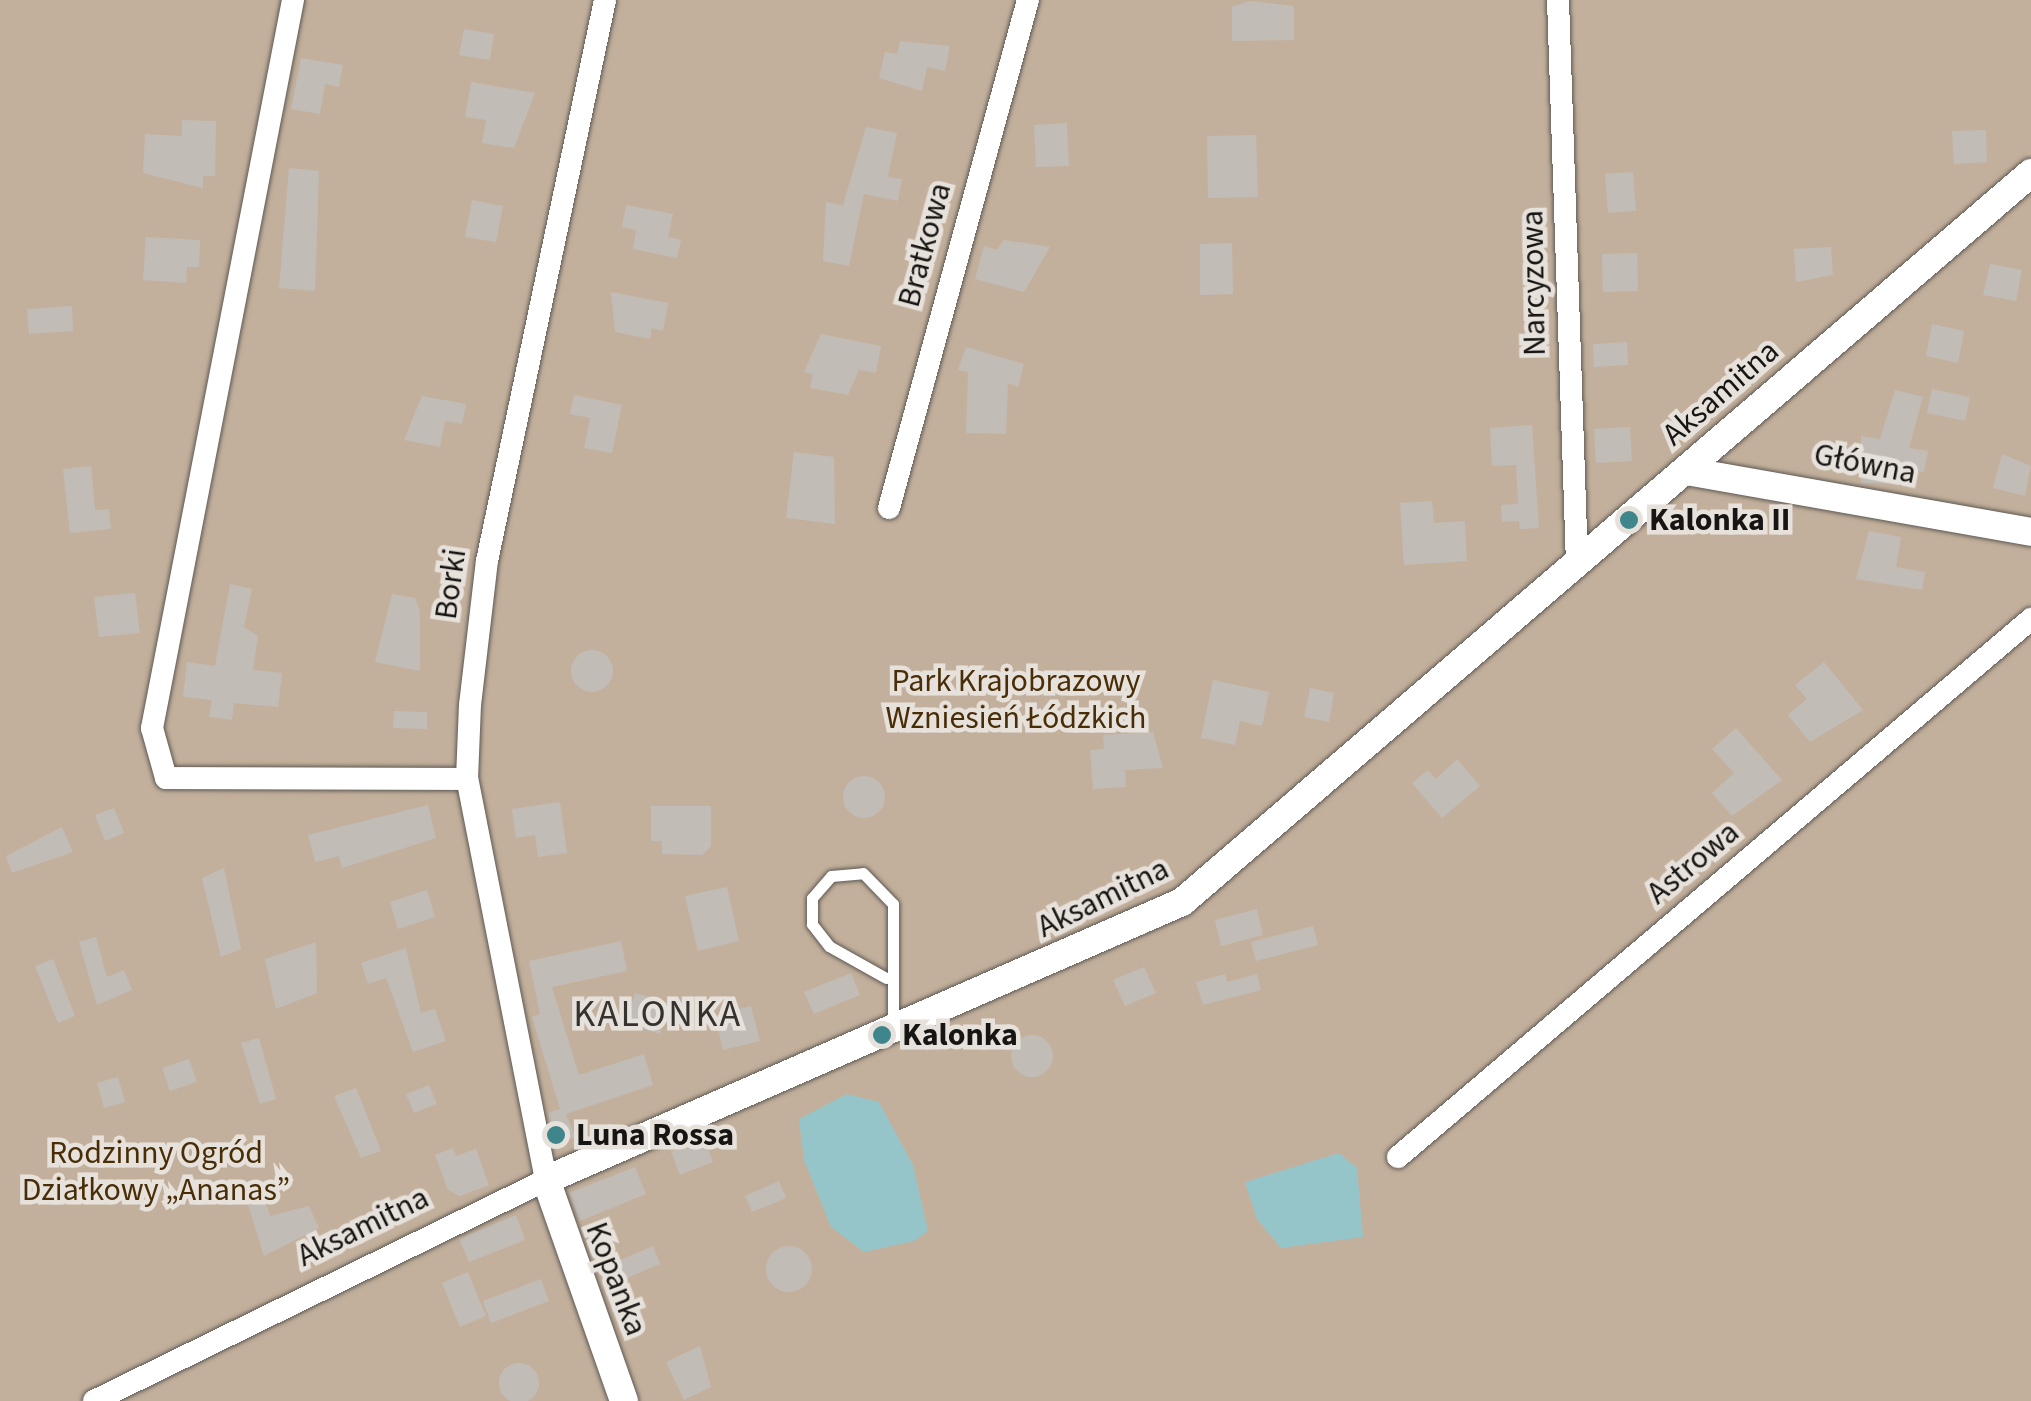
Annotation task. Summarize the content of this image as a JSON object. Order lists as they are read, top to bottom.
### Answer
{
  "streets": {
    "street": [
      "Bratkowa",
      "Narcyzowa",
      "Aksamitna",
      "Główna",
      "Borki",
      "Astrowa",
      "Kopanka"
    ]
  },
  "crossings": [
    ["Narcyzowa", "Aksamitna"],
    ["Aksamitna", "Główna"],
    ["Aksamitna", "Borki"],
    ["Aksamitna", "Kopanka"],
    ["Borki", "Kopanka"]
  ],
  "districts": ["KALONKA"],
  "parks": ["Park Krajobrazowy Wzniesień Łódzkich", "Rodzinny Ogród Działkowy „Ananas”"],
  "places": ["Kalonka II", "Kalonka", "Luna Rossa"]
}
